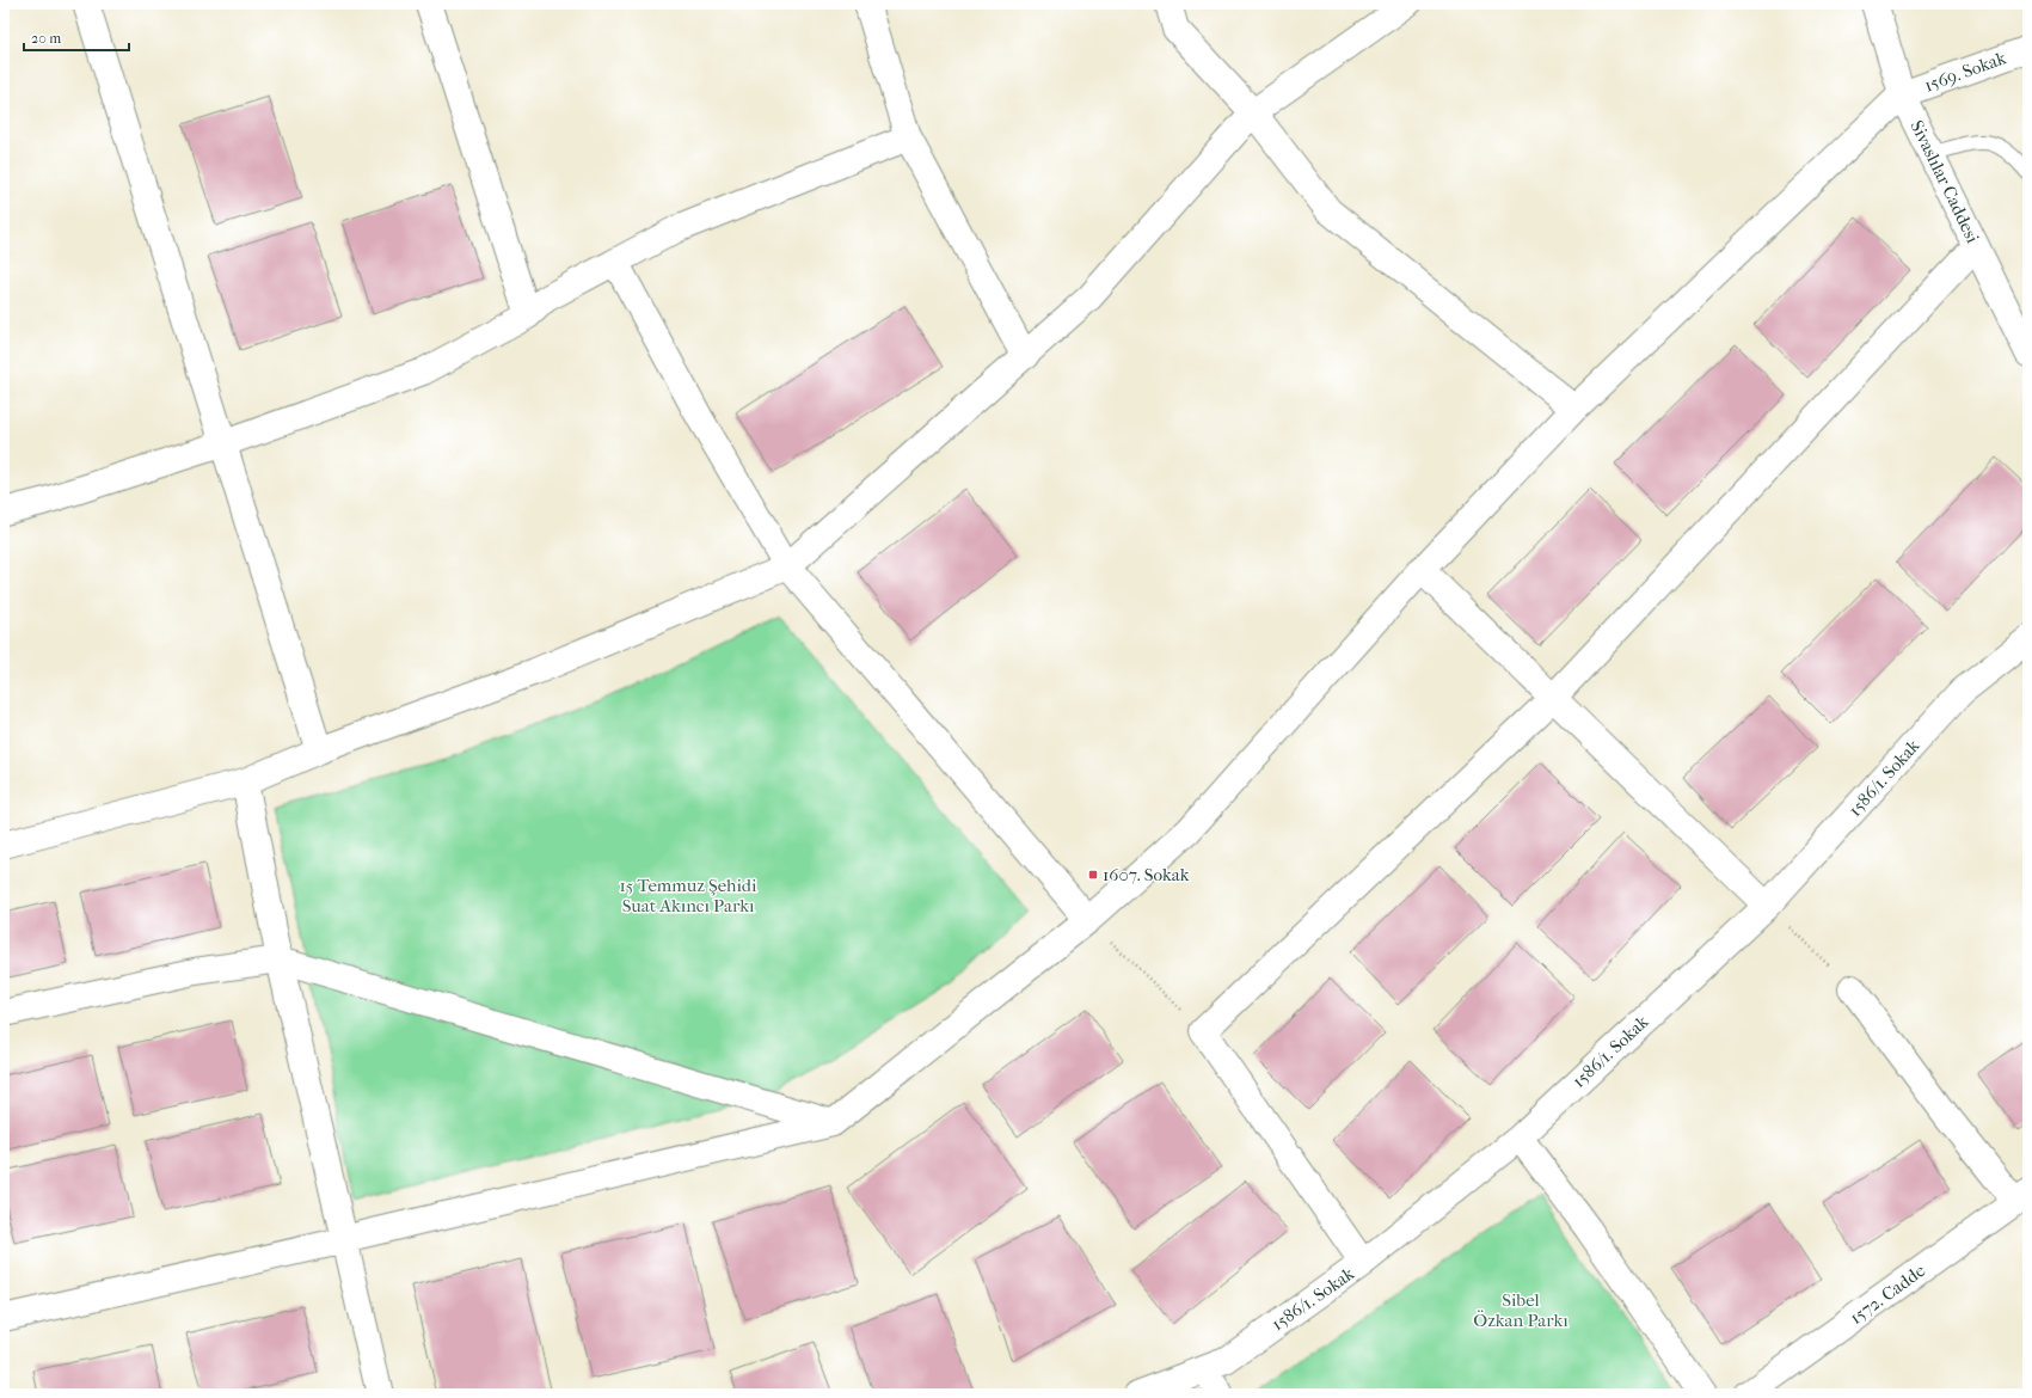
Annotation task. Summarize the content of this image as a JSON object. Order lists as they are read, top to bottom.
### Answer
{
  "streets": {
    "street": [
      "1569. Sokak",
      "Sivaslılar Caddesi",
      "1586/1. Sokak",
      "1572. Cadde"
    ]
  },
  "crossings": [
    ["1569. Sokak", "Sivaslılar Caddesi"]
  ],
  "parks": ["15 Temmuz Şehidi Suat Akıncı Parkı", "Sibel Özkan Parkı"],
  "places": {
    "transit": ["1607. Sokak"]
  },
  "scale_bar": "20 m"
}
